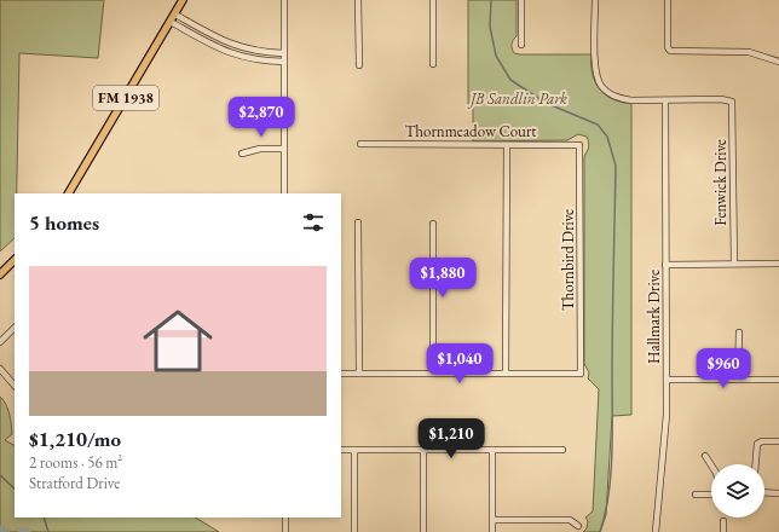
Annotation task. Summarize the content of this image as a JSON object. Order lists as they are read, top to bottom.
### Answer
{
  "streets": {
    "main road": ["FM 1938"],
    "street": [
      "Thornmeadow Court",
      "Fenwick Drive",
      "Thornbird Drive",
      "Hallmark Drive"
    ]
  },
  "crossings": [
    ["Thornmeadow Court", "Thornbird Drive"],
    ["Fenwick Drive", "Hallmark Drive"]
  ],
  "parks": ["JB Sandlin Park"],
  "page": {
    "price": [
      "$2,870",
      "$1,880",
      "$1,040",
      "$960",
      "$1,210"
    ],
    "heading": "5 homes",
    "list": [
      {
        "name": "$1,210/mo",
        "note": "2 rooms · 56 m² · Stratford Drive"
      }
    ]
  }
}
